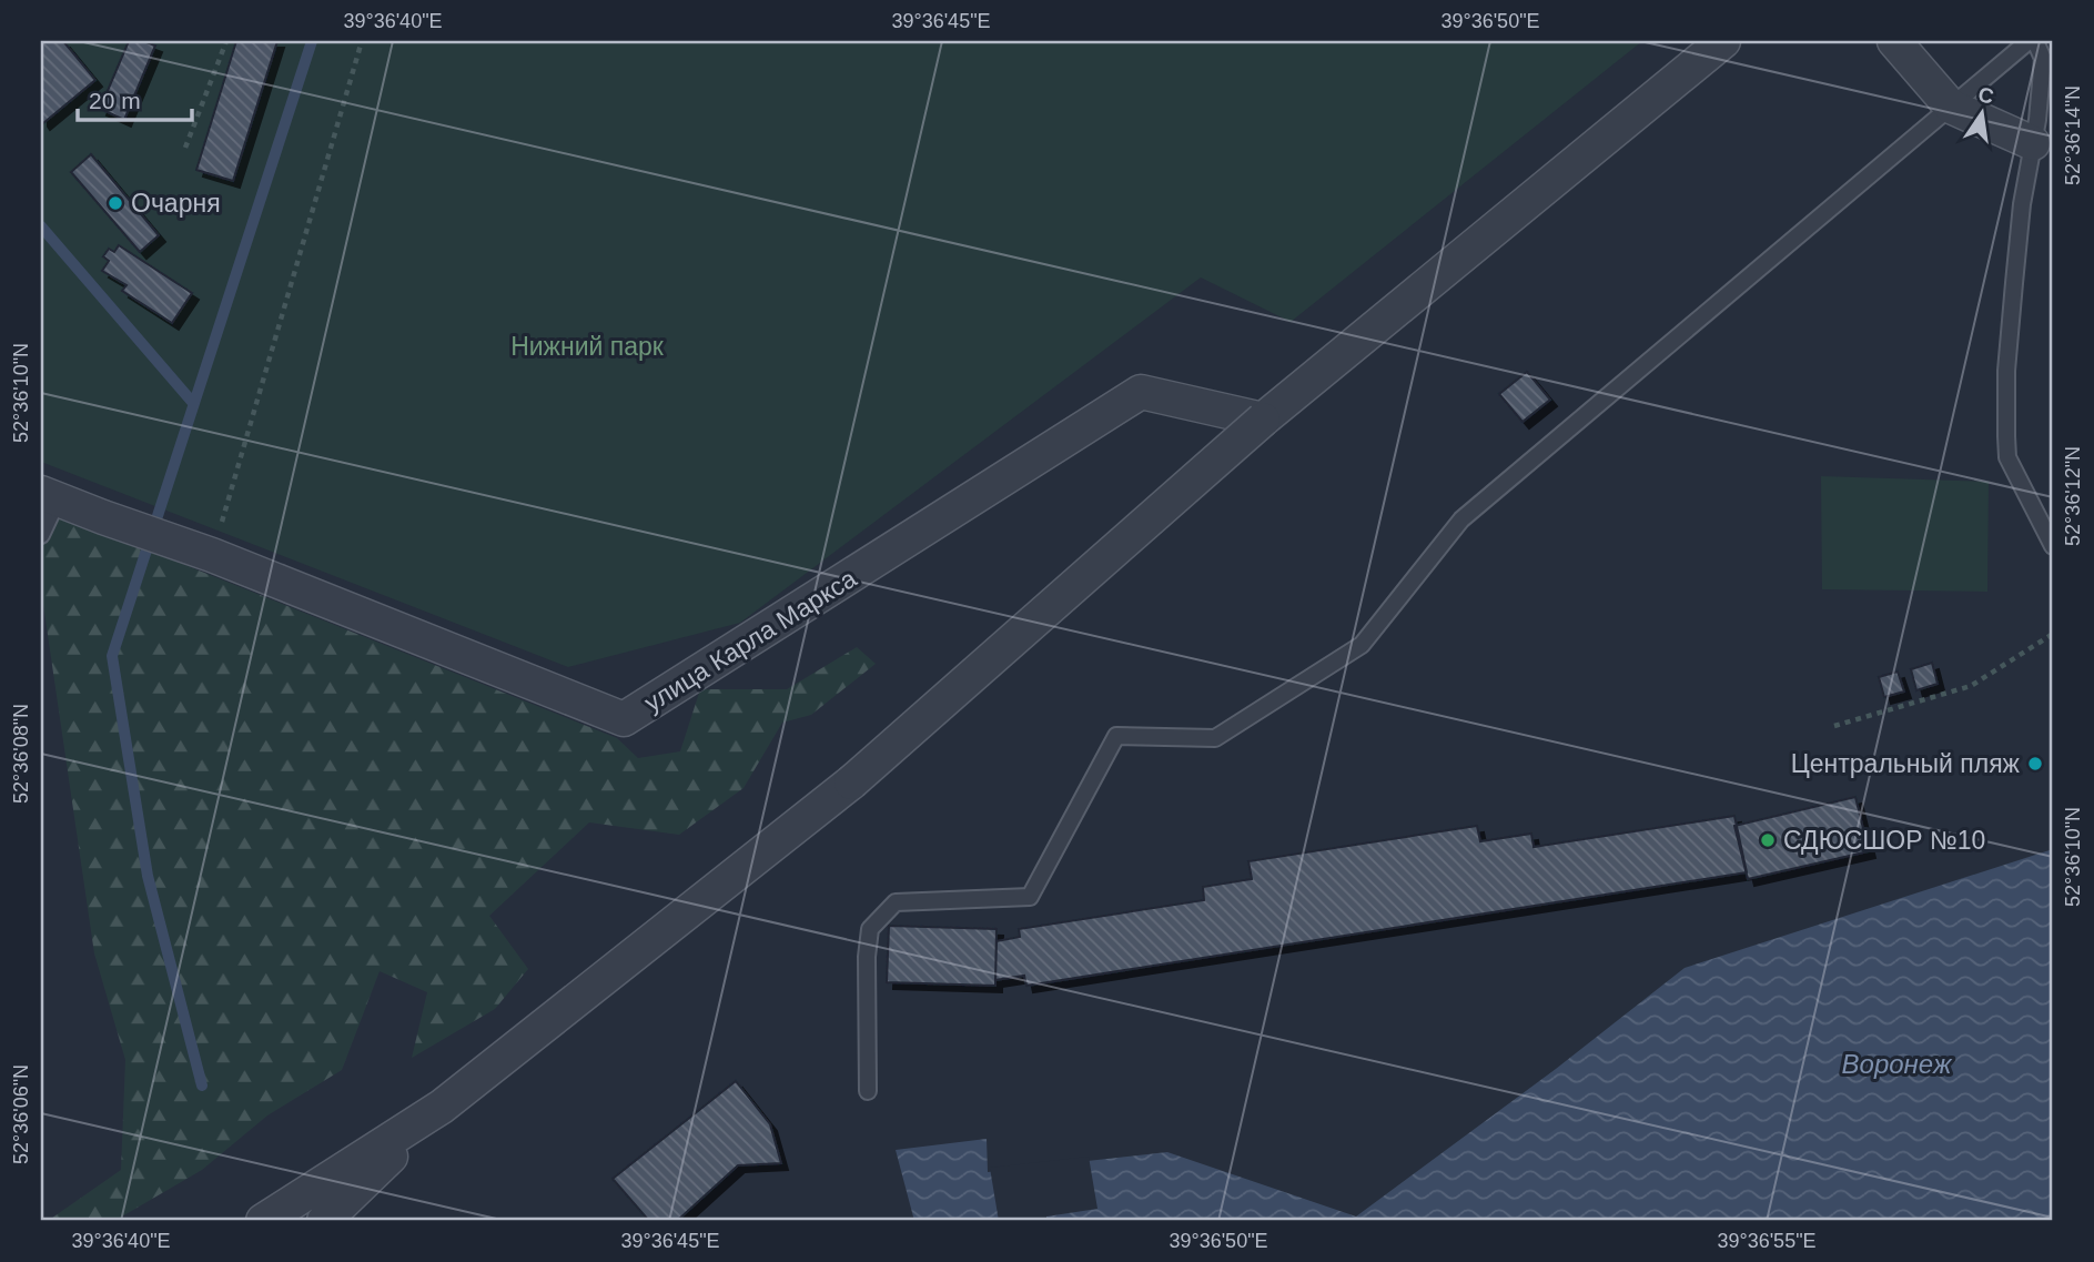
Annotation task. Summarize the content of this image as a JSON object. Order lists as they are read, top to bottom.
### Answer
{
  "streets": {
    "street": ["улица Карла Маркса"]
  },
  "water": ["Воронеж"],
  "parks": ["Нижний парк"],
  "places": ["Очарня", "Центральный пляж", "СДЮСШОР №10"],
  "scale_bar": "20 m",
  "north": "top",
  "coordinates": [
    "39°36'40\"E",
    "39°36'45\"E",
    "39°36'50\"E",
    "52°36'14\"N",
    "52°36'10\"N",
    "52°36'12\"N",
    "52°36'08\"N",
    "52°36'06\"N",
    "39°36'55\"E"
  ]
}
